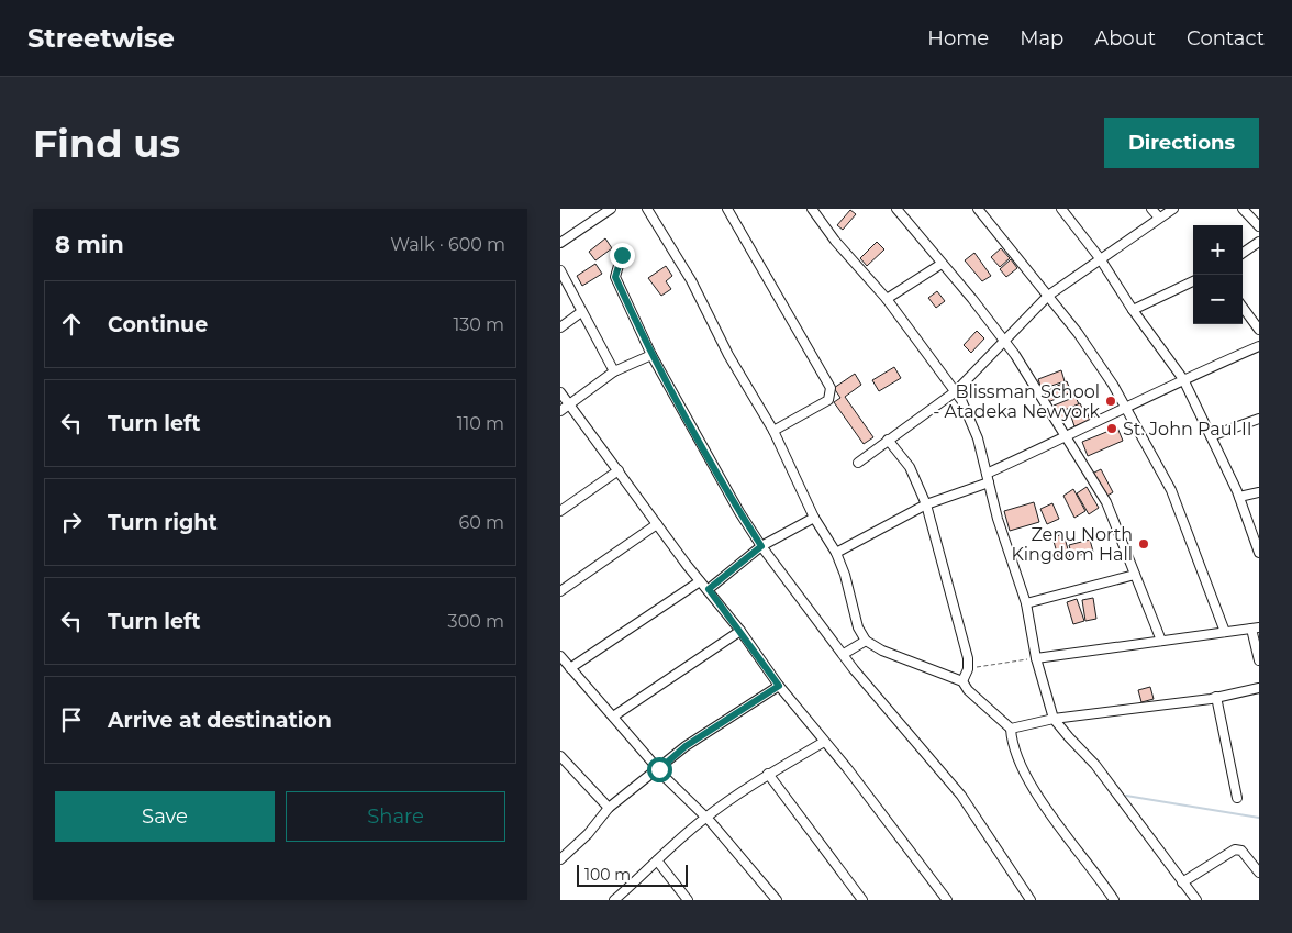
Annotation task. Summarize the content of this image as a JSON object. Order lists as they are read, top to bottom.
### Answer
{
  "places": ["Blissman School - Atadeka Newyork", "St. John Paul II", "Zenu North Kingdom Hall"],
  "scale_bar": "100 m",
  "page": {
    "header": "Streetwise",
    "nav": [
      "Home",
      "Map",
      "About",
      "Contact"
    ],
    "buttons": [
      "Directions",
      ["Save", "Share"]
    ],
    "title": "Find us",
    "heading": ["8 min", "Walk · 600 m"],
    "map_buttons": ["+", "−"],
    "list": [
      ["Continue", "130 m"],
      ["Turn left", "110 m"],
      ["Turn right", "60 m"],
      ["Turn left", "300 m"],
      "Arrive at destination"
    ],
    "scale": "100 m"
  }
}
